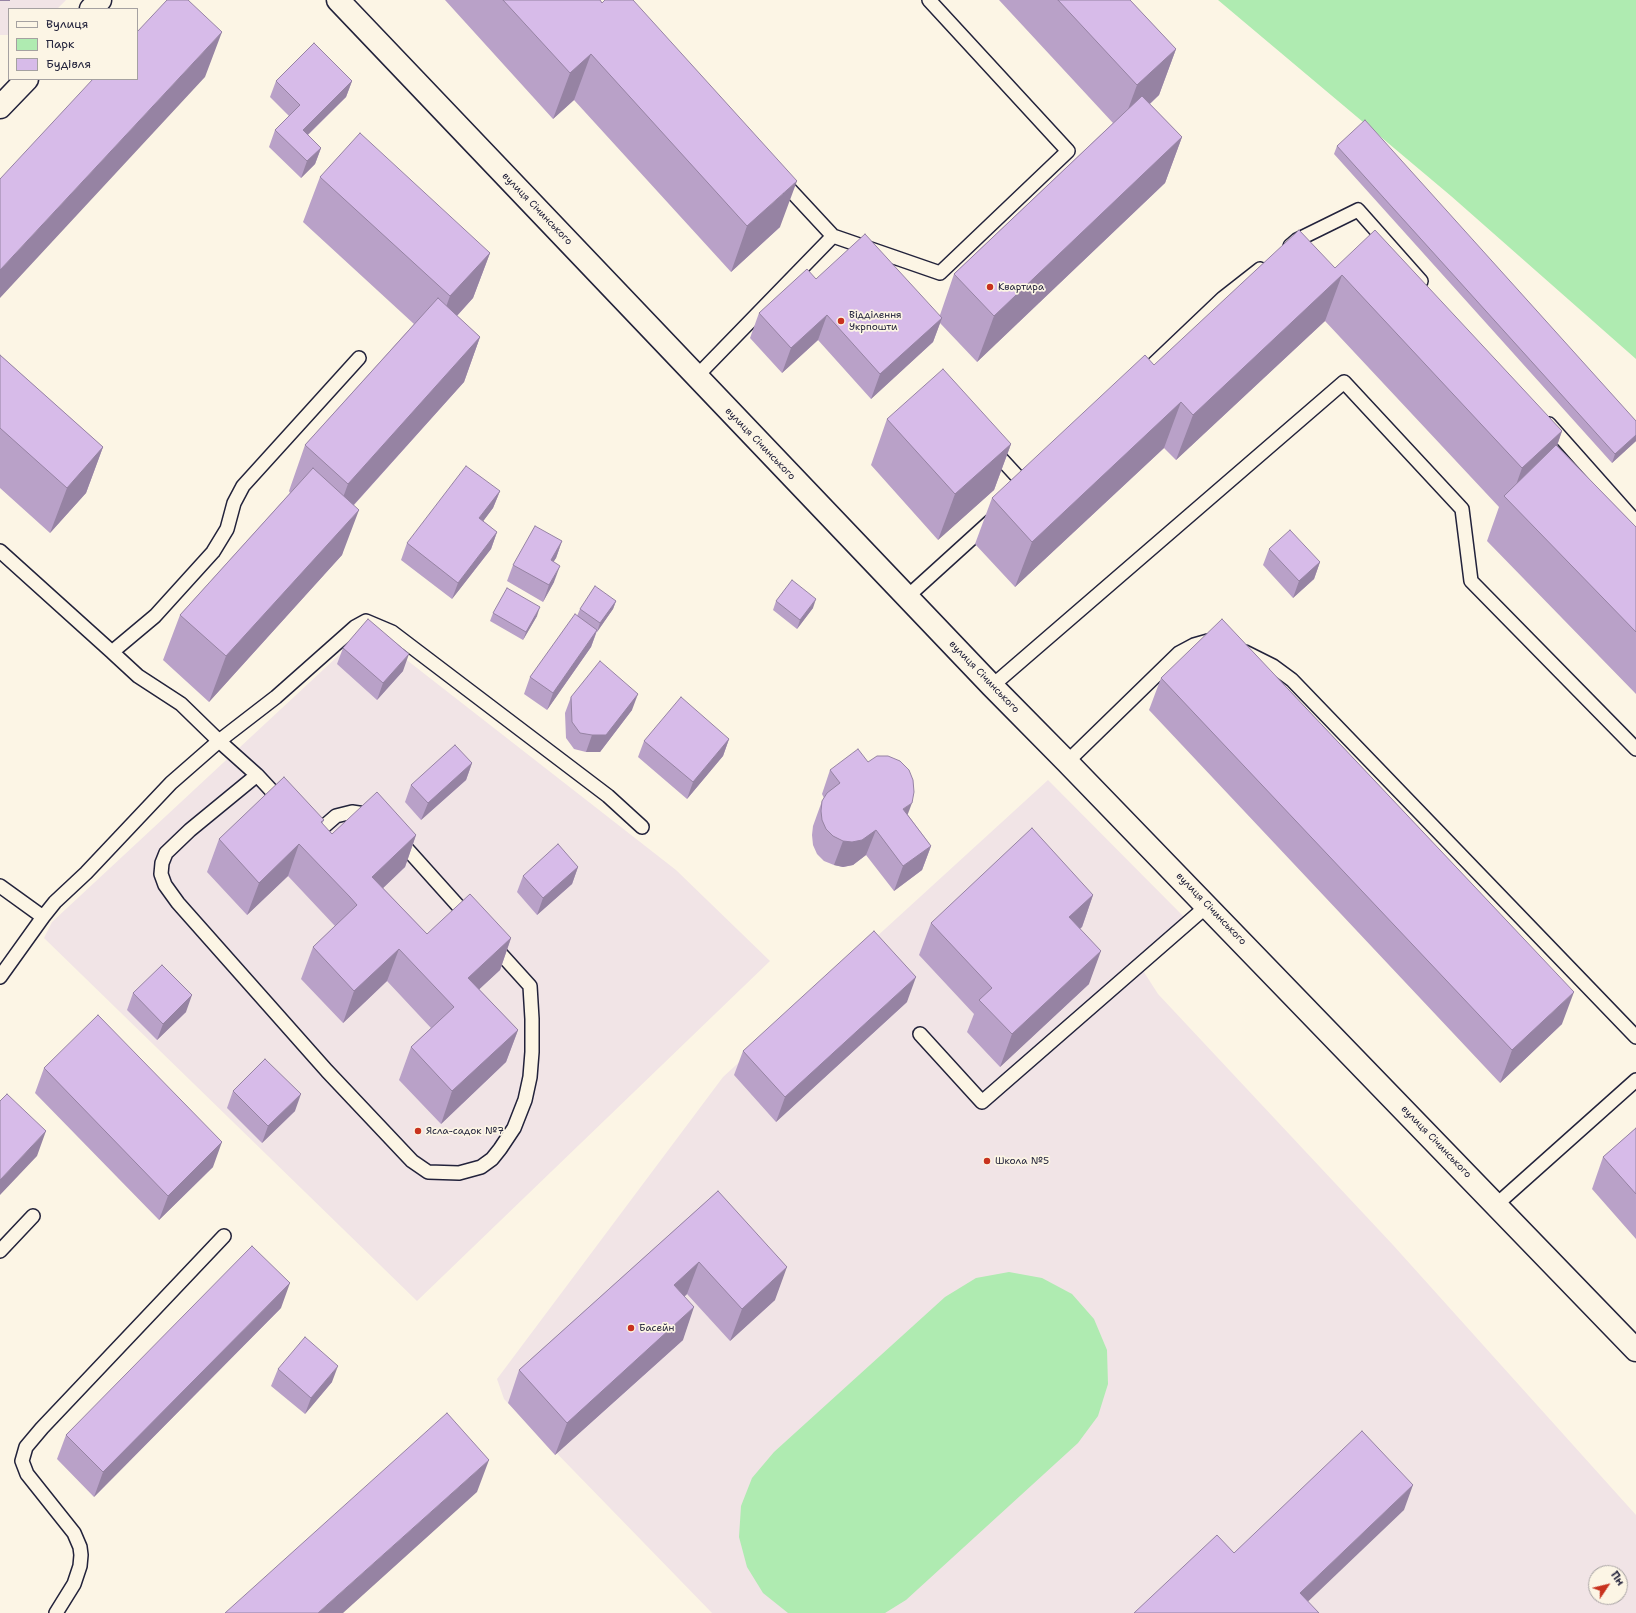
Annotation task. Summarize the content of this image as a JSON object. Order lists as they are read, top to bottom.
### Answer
{
  "streets": {
    "street": ["вулиця Січинського"]
  },
  "places": [
    "Квартира",
    "Відділення Укрпошти",
    "Ясла-садок №7",
    "Школа №5",
    "Басейн"
  ],
  "legend": ["Вулиця", "Парк", "Будівля"],
  "north": "top right"
}
